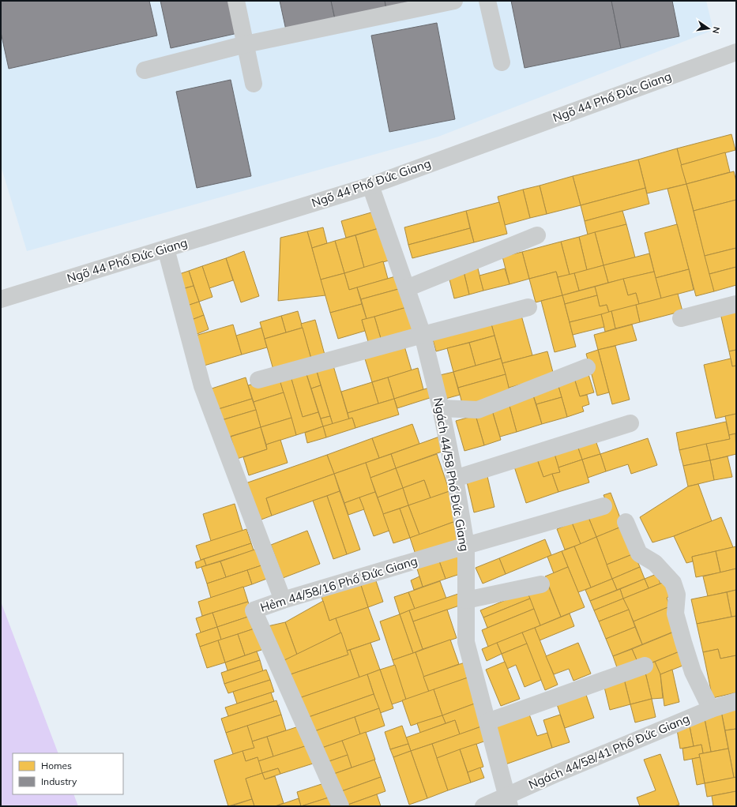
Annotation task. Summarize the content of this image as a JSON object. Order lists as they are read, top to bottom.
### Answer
{
  "streets": {
    "street": [
      "Ngõ 44 Phố Đức Giang",
      "Ngách 44/58 Phố Đức Giang",
      "Hẻm 44/58/16 Phố Đức Giang",
      "Ngách 44/58/41 Phố Đức Giang"
    ]
  },
  "crossings": [
    ["Ngõ 44 Phố Đức Giang", "Ngách 44/58 Phố Đức Giang"],
    ["Ngách 44/58 Phố Đức Giang", "Hẻm 44/58/16 Phố Đức Giang"],
    ["Ngách 44/58 Phố Đức Giang", "Ngách 44/58/41 Phố Đức Giang"]
  ],
  "legend": ["Homes", "Industry"],
  "north": "right"
}
